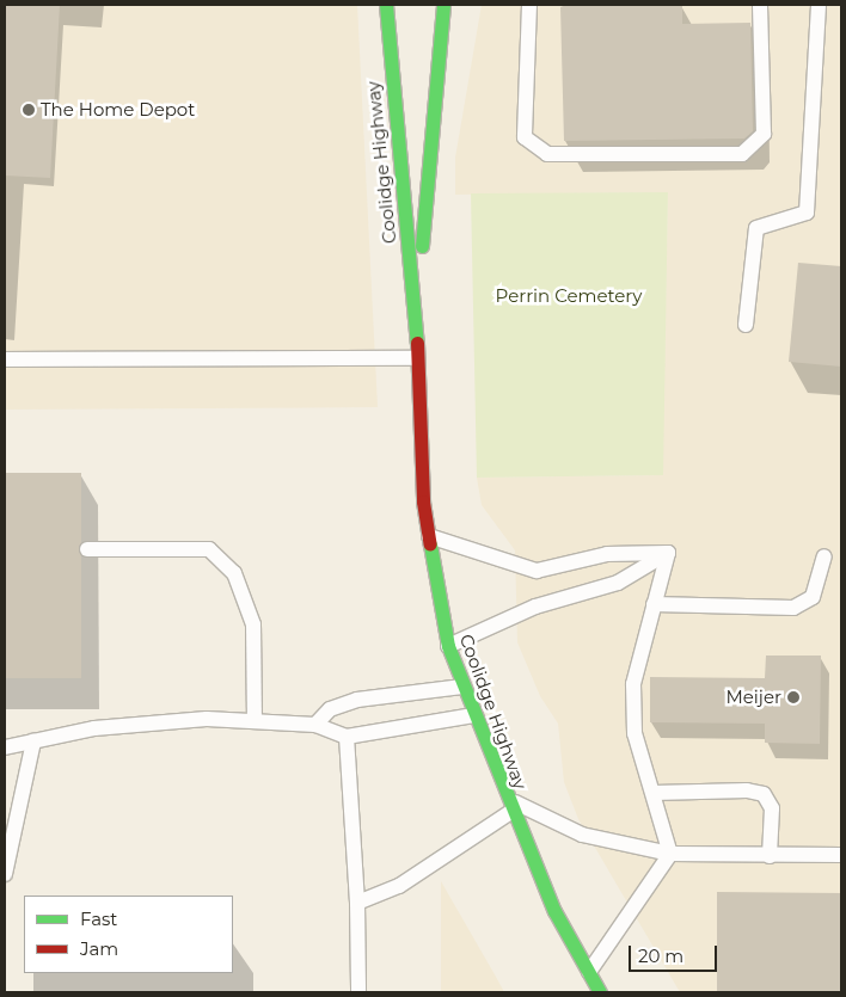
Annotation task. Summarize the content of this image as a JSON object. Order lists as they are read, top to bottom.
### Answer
{
  "streets": {
    "main road": ["Coolidge Highway"]
  },
  "parks": ["Perrin Cemetery"],
  "places": ["The Home Depot", "Meijer"],
  "legend": ["Fast", "Jam"],
  "scale_bar": "20 m"
}
